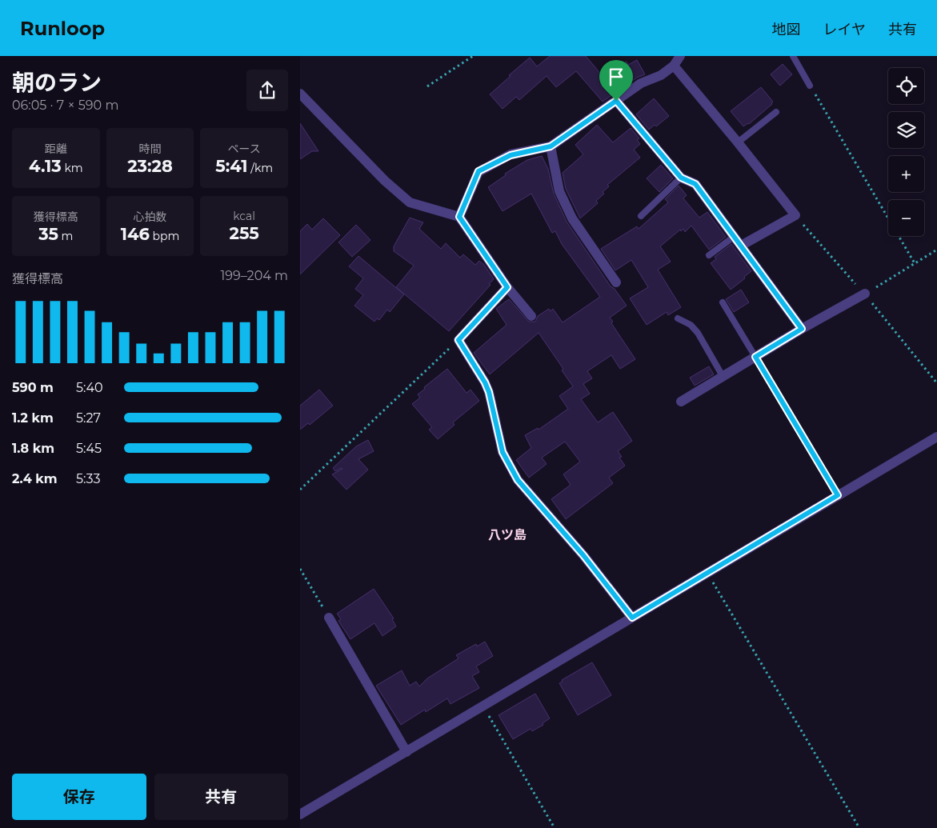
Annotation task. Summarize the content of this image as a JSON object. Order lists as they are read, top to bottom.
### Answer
{
  "districts": ["八ツ島"],
  "page": {
    "header": "Runloop",
    "nav": ["地図", "レイヤ", "共有"],
    "heading": ["朝のラン", "06:05 · 7 × 590 m"],
    "map_buttons": ["+", "−"],
    "stats": [
      ["距離", "4.13 km"],
      ["時間", "23:28"],
      ["ペース", "5:41 /km"],
      ["獲得標高", "35 m"],
      ["心拍数", "146 bpm"],
      ["kcal", "255"]
    ],
    "chart": ["獲得標高", "199–204 m"],
    "list": [
      {
        "name": "590 m",
        "note": "5:40"
      },
      {
        "name": "1.2 km",
        "note": "5:27"
      },
      {
        "name": "1.8 km",
        "note": "5:45"
      },
      {
        "name": "2.4 km",
        "note": "5:33"
      }
    ],
    "buttons": ["保存", "共有"]
  }
}
